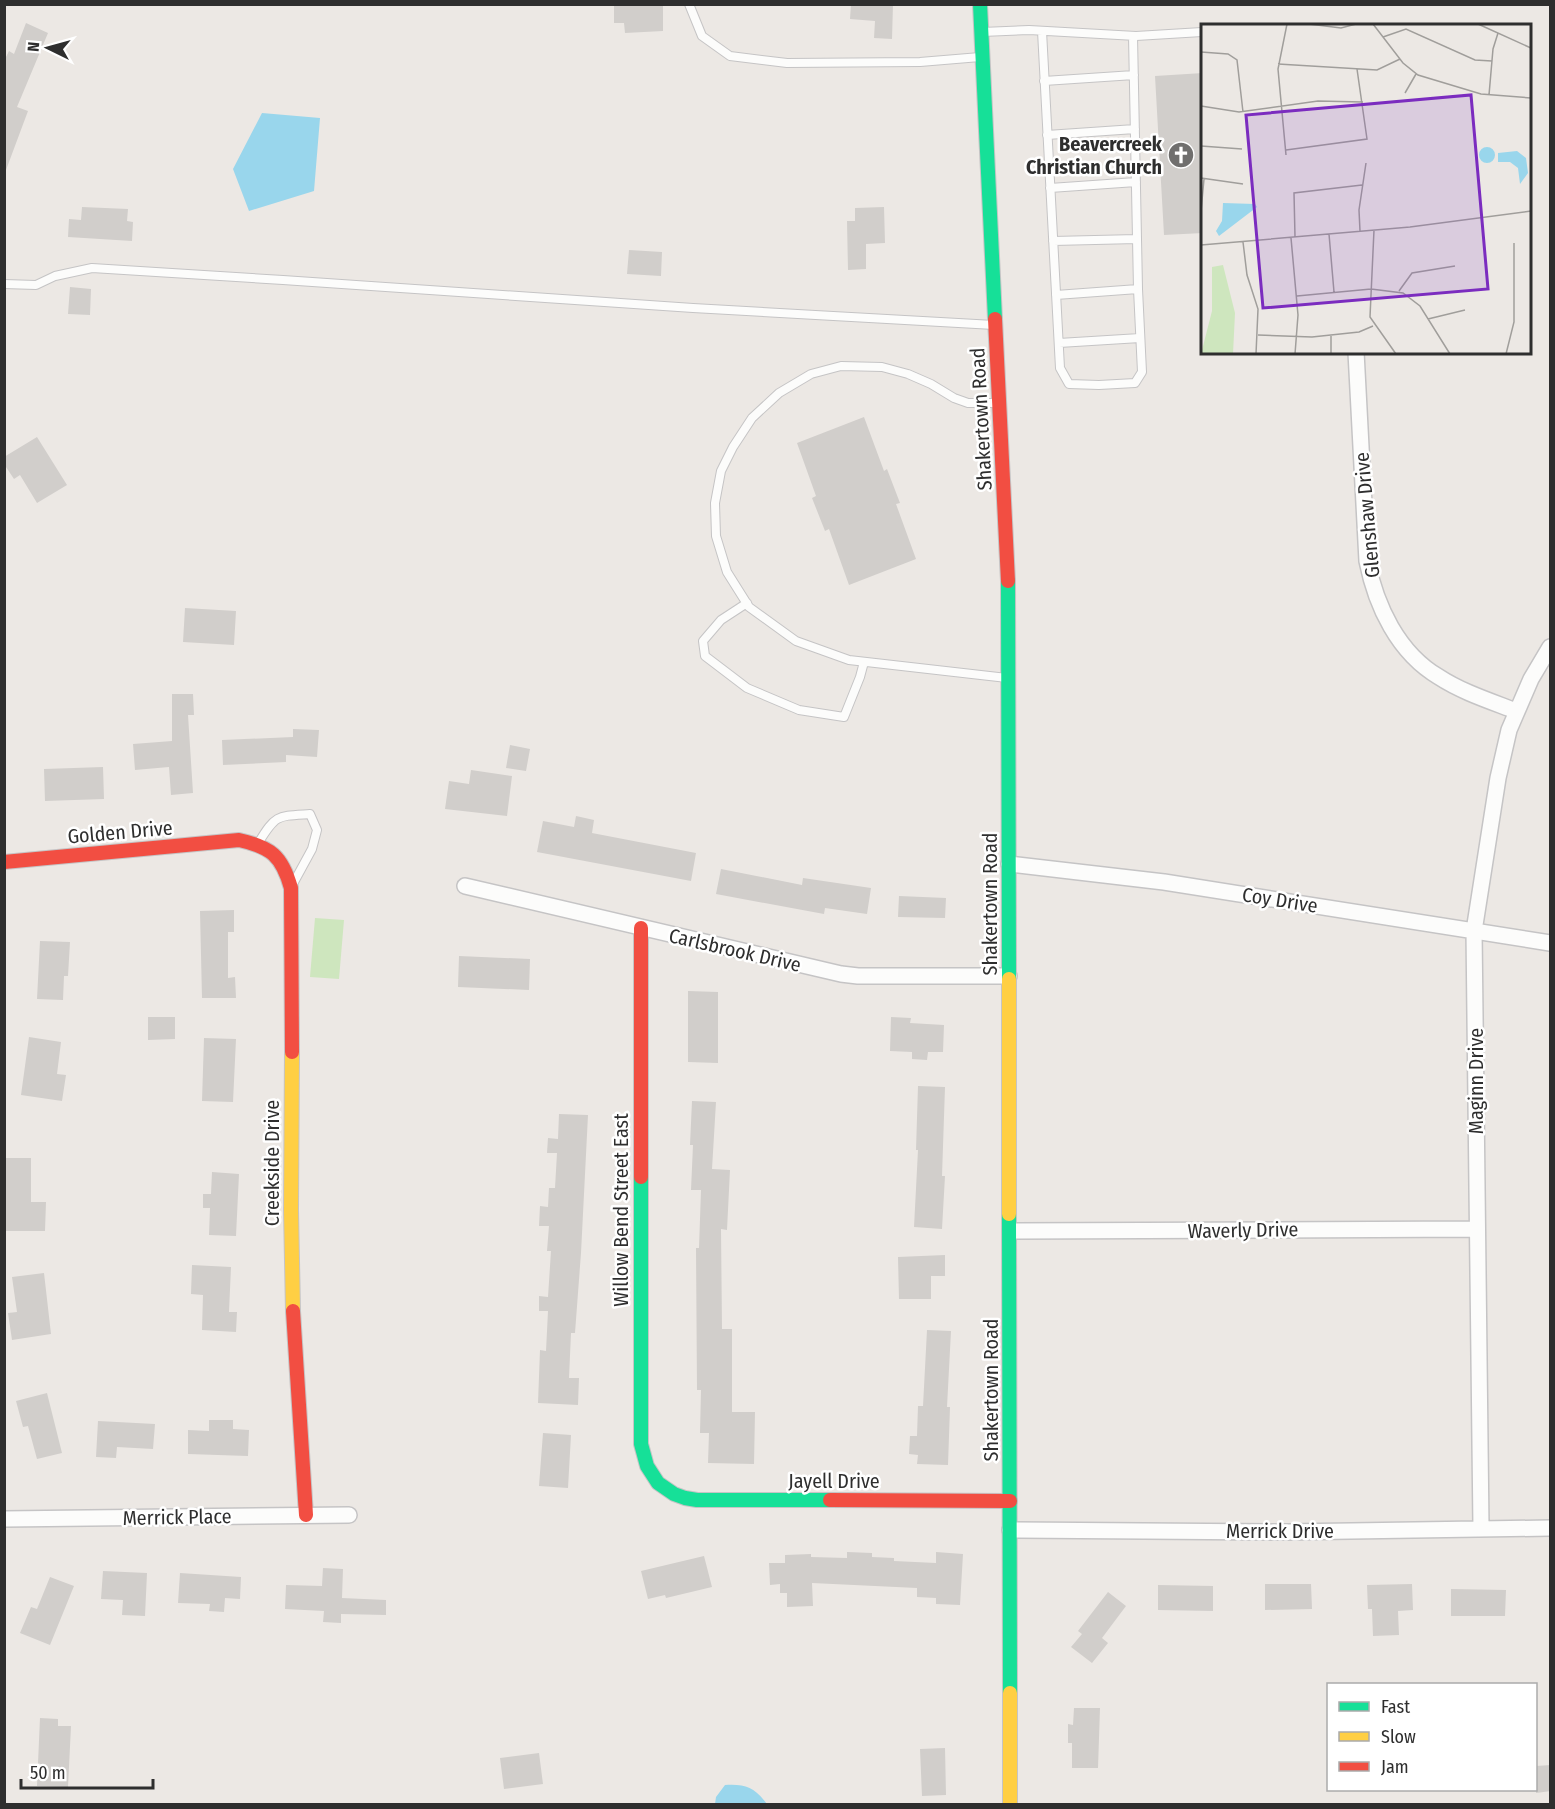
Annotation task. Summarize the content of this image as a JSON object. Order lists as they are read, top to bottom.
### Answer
{
  "streets": {
    "street": [
      "Shakertown Road",
      "Glenshaw Drive",
      "Golden Drive",
      "Coy Drive",
      "Carlsbrook Drive",
      "Maginn Drive",
      "Creekside Drive",
      "Willow Bend Street East",
      "Waverly Drive",
      "Jayell Drive",
      "Merrick Place",
      "Merrick Drive"
    ]
  },
  "crossings": [
    ["Shakertown Road", "Coy Drive"],
    ["Shakertown Road", "Carlsbrook Drive"],
    ["Shakertown Road", "Waverly Drive"],
    ["Shakertown Road", "Jayell Drive"],
    ["Shakertown Road", "Merrick Drive"],
    ["Glenshaw Drive", "Maginn Drive"],
    ["Golden Drive", "Creekside Drive"],
    ["Coy Drive", "Maginn Drive"],
    ["Carlsbrook Drive", "Willow Bend Street East"],
    ["Maginn Drive", "Waverly Drive"],
    ["Maginn Drive", "Merrick Drive"],
    ["Creekside Drive", "Merrick Place"],
    ["Willow Bend Street East", "Jayell Drive"]
  ],
  "places": {
    "church": ["Beavercreek Christian Church"]
  },
  "legend": ["Fast", "Slow", "Jam"],
  "scale_bar": "50 m",
  "north": "left"
}
